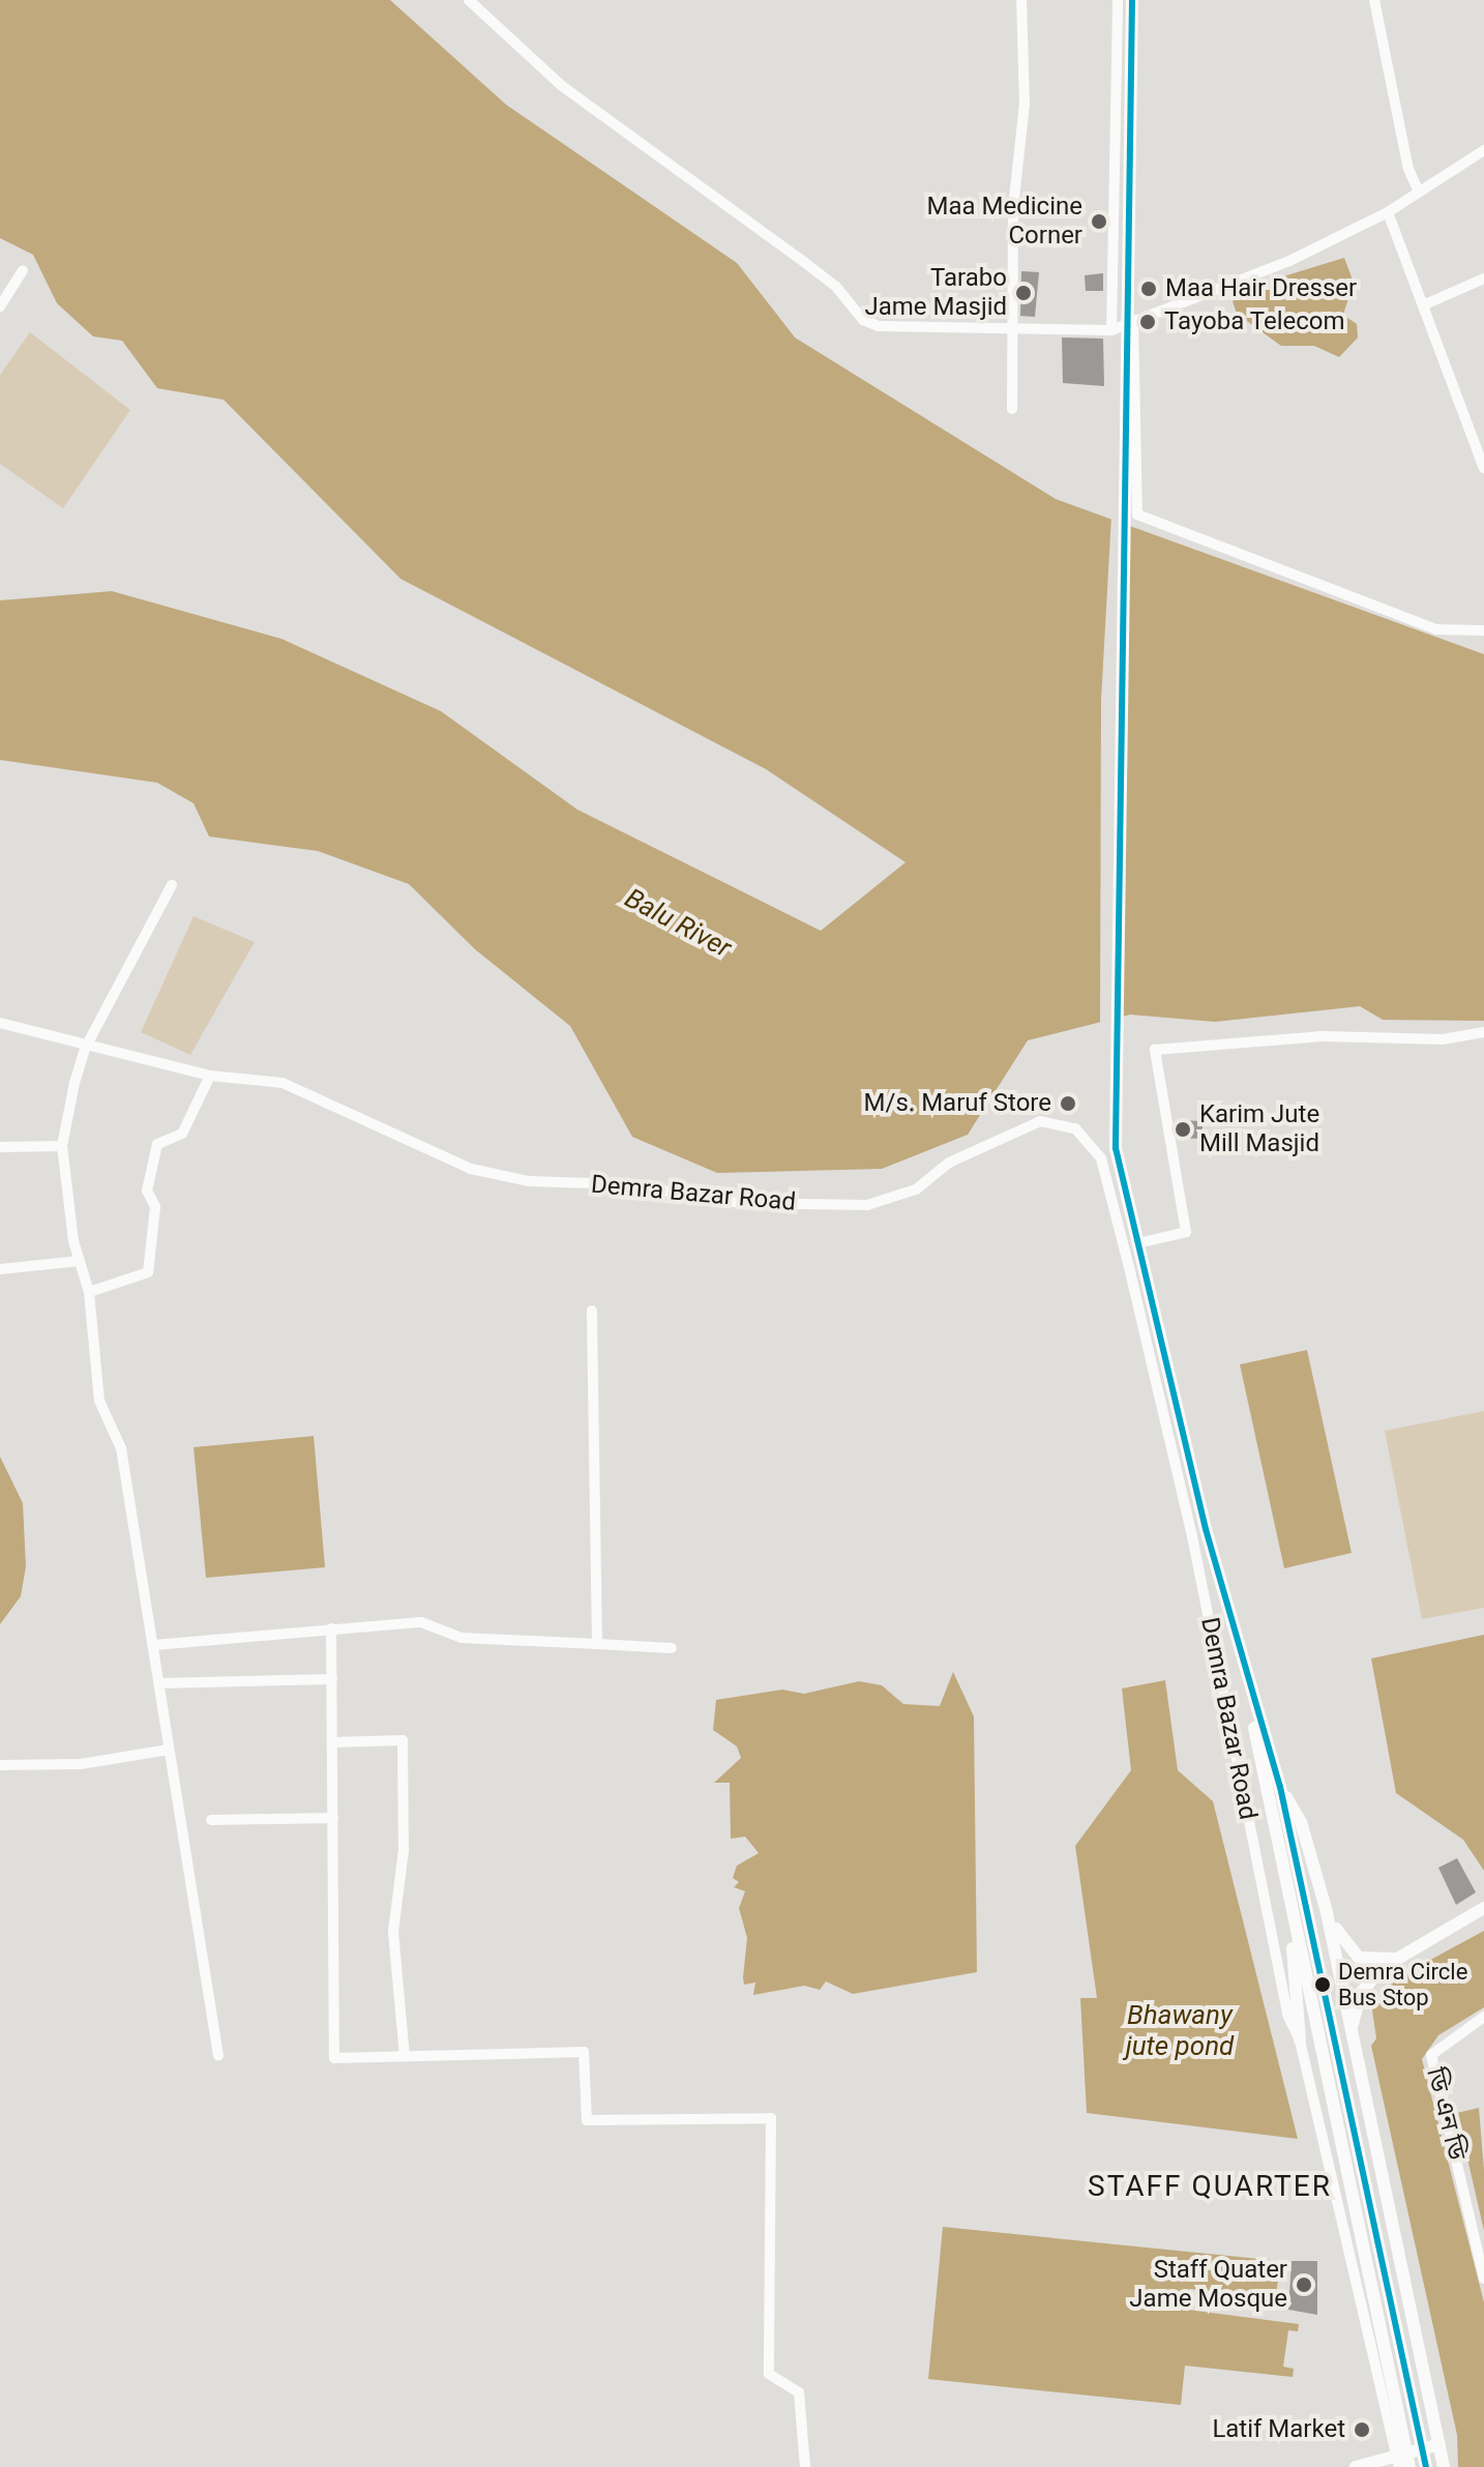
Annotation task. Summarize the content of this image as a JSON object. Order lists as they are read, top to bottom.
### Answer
{
  "streets": {
    "street": ["Demra Bazar Road", "ডি এন ডি"]
  },
  "districts": ["STAFF QUARTER"],
  "water": ["Balu River", "Bhawany jute pond"],
  "places": [
    "Maa Medicine Corner",
    "Maa Hair Dresser",
    "Tarabo Jame Masjid",
    "Tayoba Telecom",
    "M/s. Maruf Store",
    "Karim Jute Mill Masjid",
    "Demra Circle Bus Stop",
    "Staff Quater Jame Mosque",
    "Latif Market"
  ]
}
